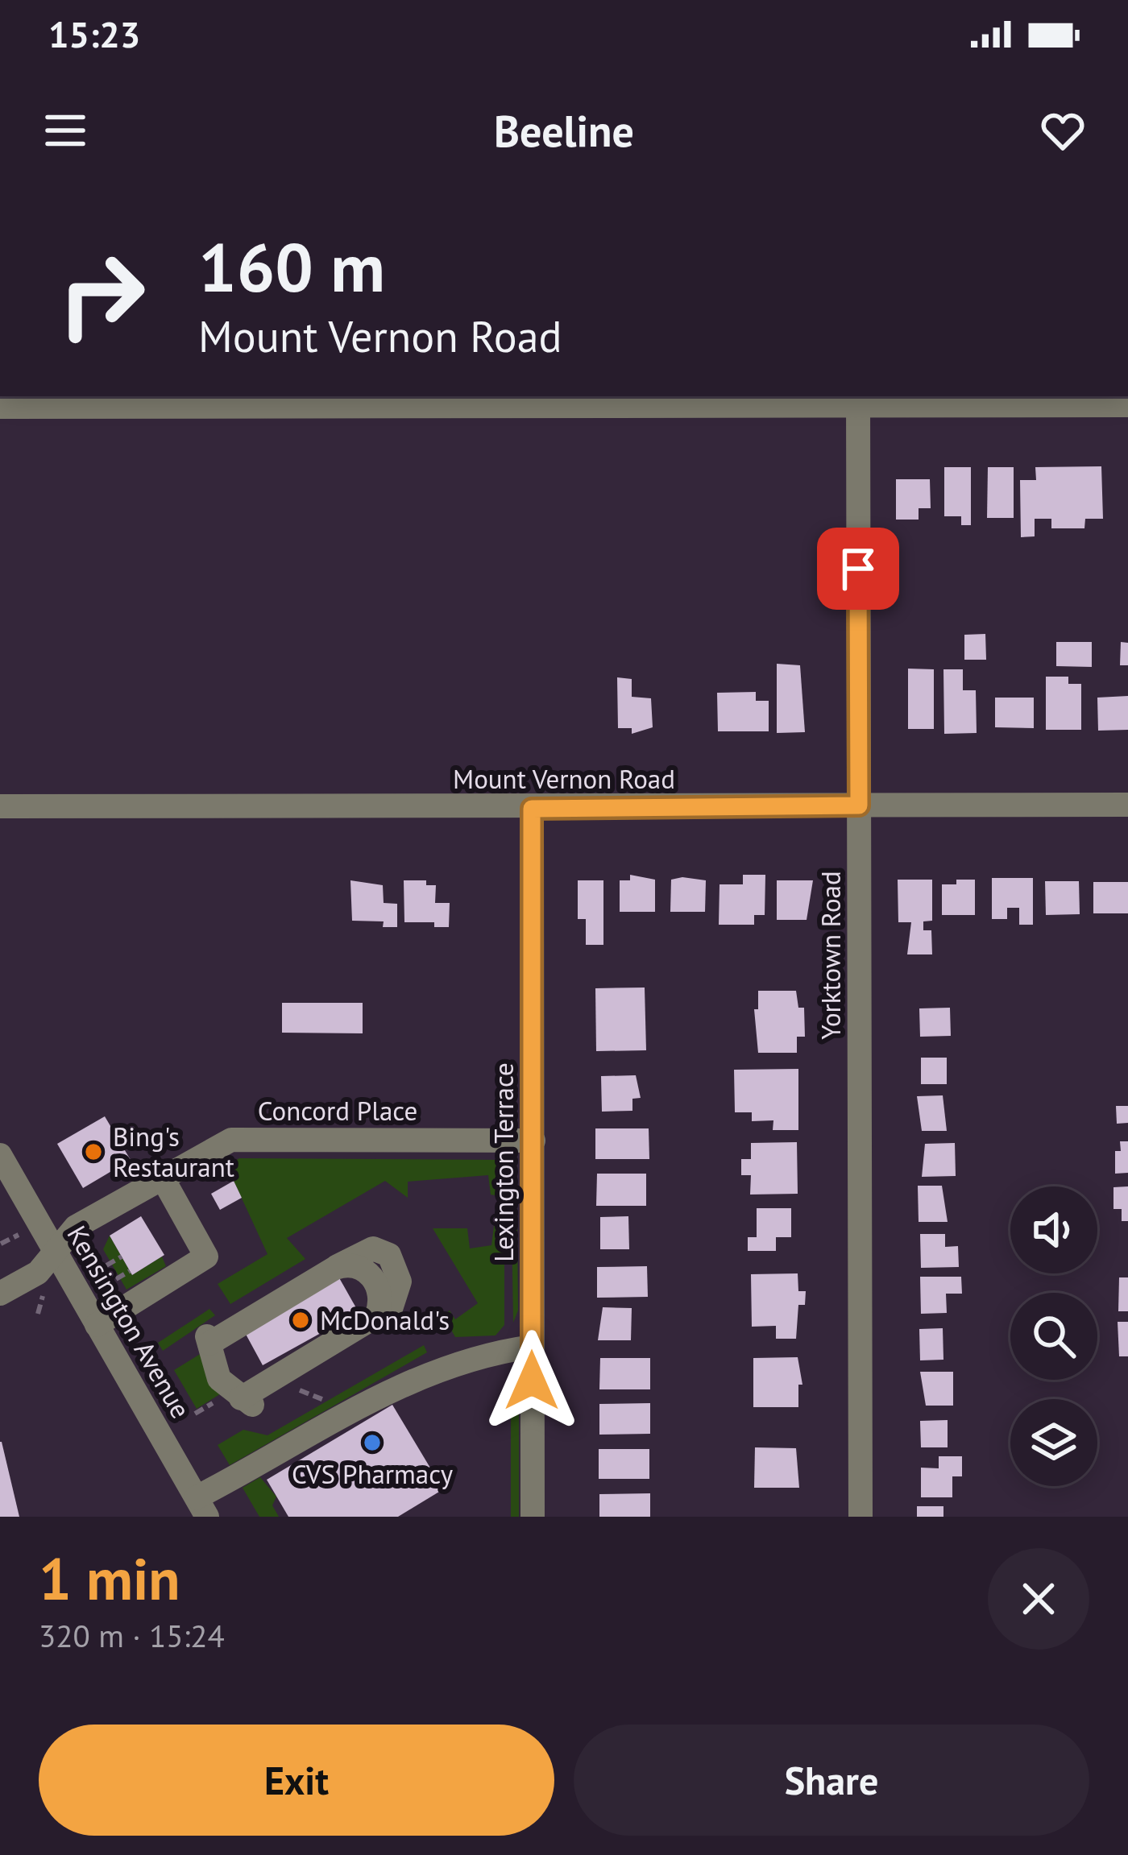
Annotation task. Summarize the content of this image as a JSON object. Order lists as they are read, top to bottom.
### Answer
{
  "streets": {
    "street": [
      "Mount Vernon Road",
      "Yorktown Road",
      "Concord Place",
      "Lexington Terrace",
      "Kensington Avenue"
    ]
  },
  "crossings": [
    ["Mount Vernon Road", "Yorktown Road"],
    ["Mount Vernon Road", "Lexington Terrace"],
    ["Concord Place", "Lexington Terrace"],
    ["Concord Place", "Kensington Avenue"]
  ],
  "places": ["Bing's Restaurant", "McDonald's", "CVS Pharmacy"],
  "page": {
    "status": "15:23",
    "header": "Beeline",
    "turn": ["160 m", "Mount Vernon Road"],
    "heading": ["1 min", "320 m · 15:24"],
    "buttons": ["Exit", "Share"]
  }
}
